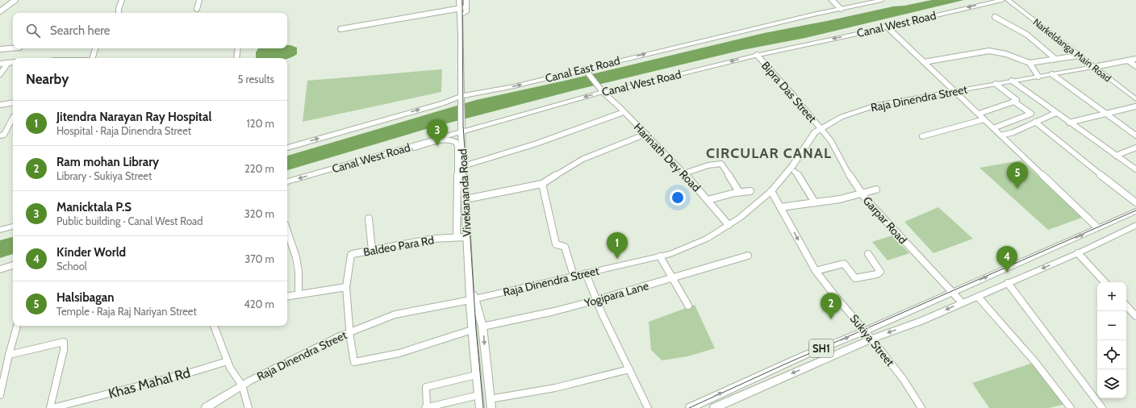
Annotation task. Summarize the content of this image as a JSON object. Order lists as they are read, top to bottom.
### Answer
{
  "streets": {
    "main road": [
      "Canal West Road",
      "Narkeldanga Main Road",
      "Canal East Road",
      "Raja Dinendra Street",
      "Vivekananda Road",
      "SH1"
    ],
    "street": [
      "Bipra Das Street",
      "Harinath Dey Road",
      "Garpar Road",
      "Baldeo Para Rd",
      "Yogipara Lane",
      "Sukiya Street",
      "Khas Mahal Rd"
    ]
  },
  "crossings": [
    ["Canal West Road", "Bipra Das Street"],
    ["Canal West Road", "Harinath Dey Road"],
    ["Canal West Road", "Vivekananda Road"],
    ["Narkeldanga Main Road", "Raja Dinendra Street"],
    ["Canal East Road", "Harinath Dey Road"],
    ["Canal East Road", "Vivekananda Road"],
    ["Bipra Das Street", "Raja Dinendra Street"],
    ["Bipra Das Street", "Garpar Road"],
    ["Raja Dinendra Street", "Harinath Dey Road"],
    ["Raja Dinendra Street", "Vivekananda Road"],
    ["Raja Dinendra Street", "Garpar Road"],
    ["Raja Dinendra Street", "Baldeo Para Rd"],
    ["Raja Dinendra Street", "Sukiya Street"],
    ["Vivekananda Road", "Baldeo Para Rd"],
    ["Vivekananda Road", "Yogipara Lane"],
    ["Garpar Road", "SH1"],
    ["Sukiya Street", "SH1"]
  ],
  "one_way": ["Canal West Road", "Canal East Road"],
  "districts": ["CIRCULAR CANAL"],
  "page": {
    "search": "Search here",
    "heading": ["Nearby", "5 results"],
    "list": [
      {
        "mark": "1",
        "name": "Jitendra Narayan Ray Hospital",
        "note": "Hospital · Raja Dinendra Street",
        "value": "120 m"
      },
      {
        "mark": "2",
        "name": "Ram mohan Library",
        "note": "Library · Sukiya Street",
        "value": "220 m"
      },
      {
        "mark": "3",
        "name": "Manicktala P.S",
        "note": "Public building · Canal West Road",
        "value": "320 m"
      },
      {
        "mark": "4",
        "name": "Kinder World",
        "note": "School",
        "value": "370 m"
      },
      {
        "mark": "5",
        "name": "Halsibagan",
        "note": "Temple · Raja Raj Nariyan Street",
        "value": "420 m"
      }
    ],
    "pins": [
      "3",
      "5",
      "1",
      "4",
      "2"
    ],
    "map_buttons": ["+", "−"]
  }
}
